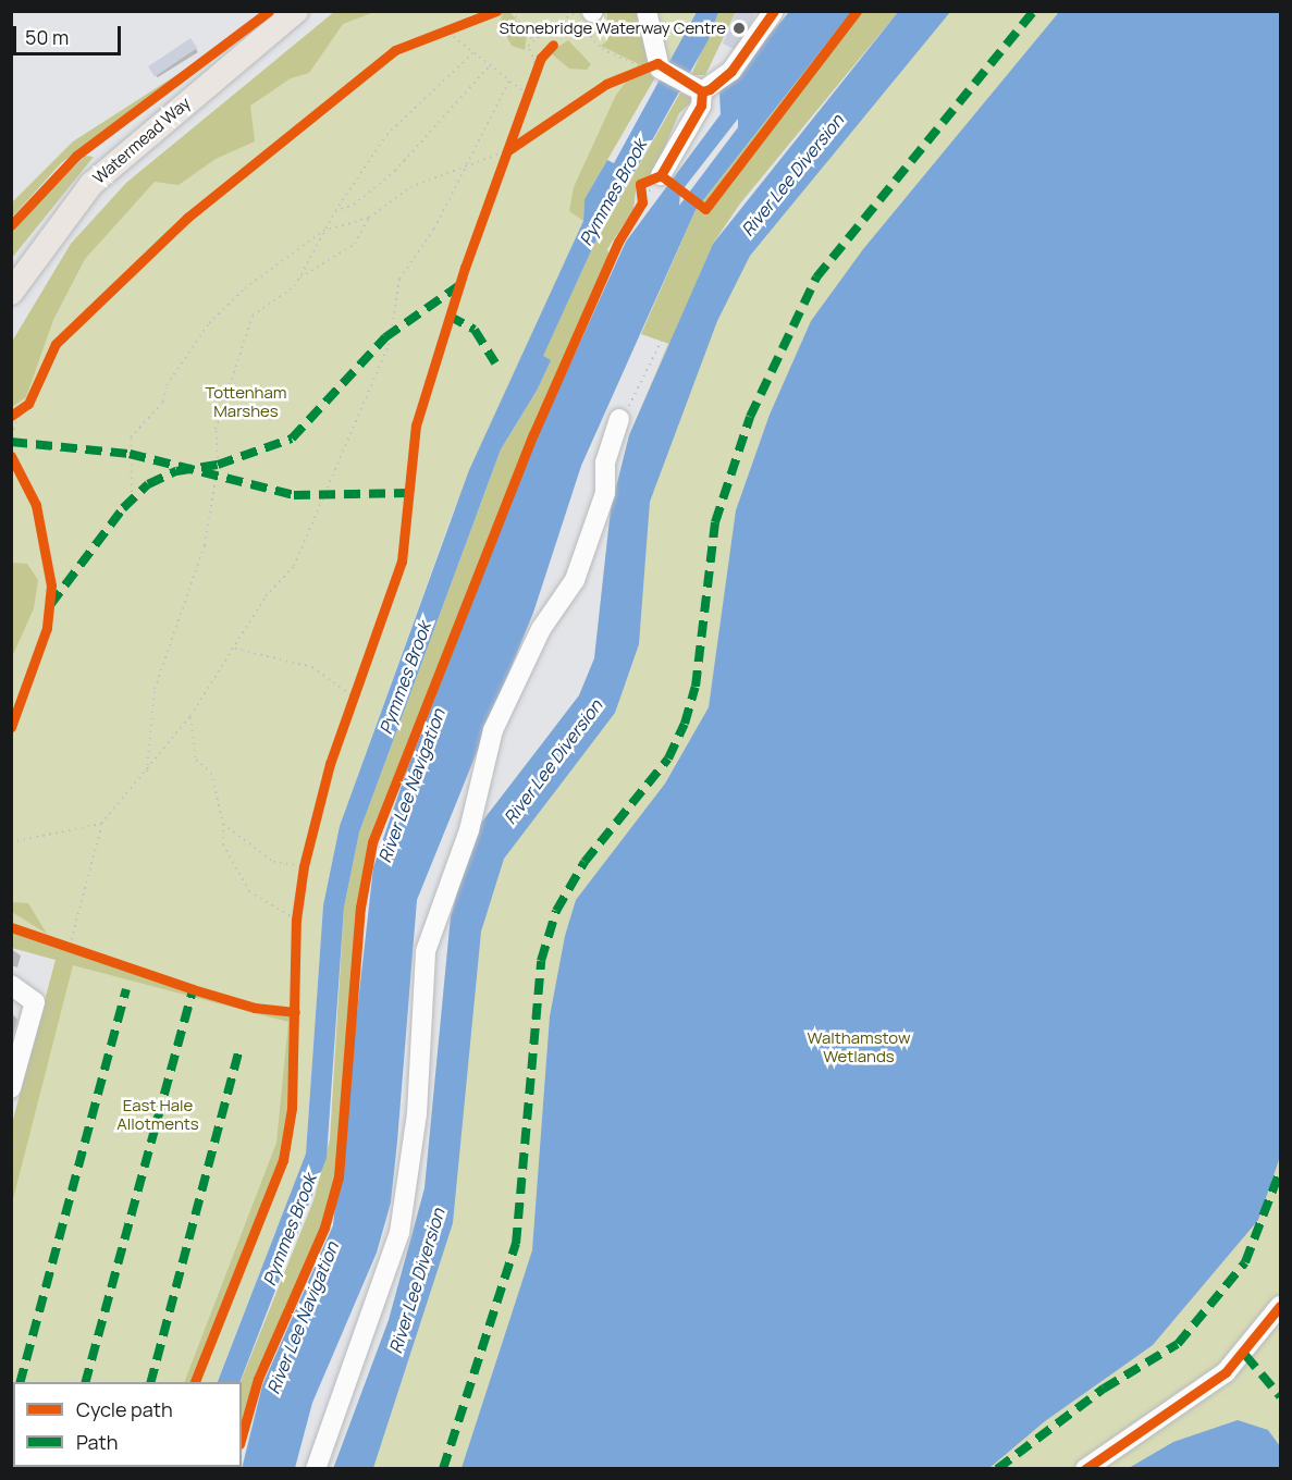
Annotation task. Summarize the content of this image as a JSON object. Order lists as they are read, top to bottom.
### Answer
{
  "streets": {
    "main road": ["Watermead Way"]
  },
  "water": ["River Lee Diversion", "Pymmes Brook", "River Lee Navigation"],
  "parks": ["Tottenham Marshes", "Walthamstow Wetlands", "East Hale Allotments"],
  "places": ["Stonebridge Waterway Centre"],
  "legend": ["Cycle path", "Path"],
  "scale_bar": "50 m"
}
